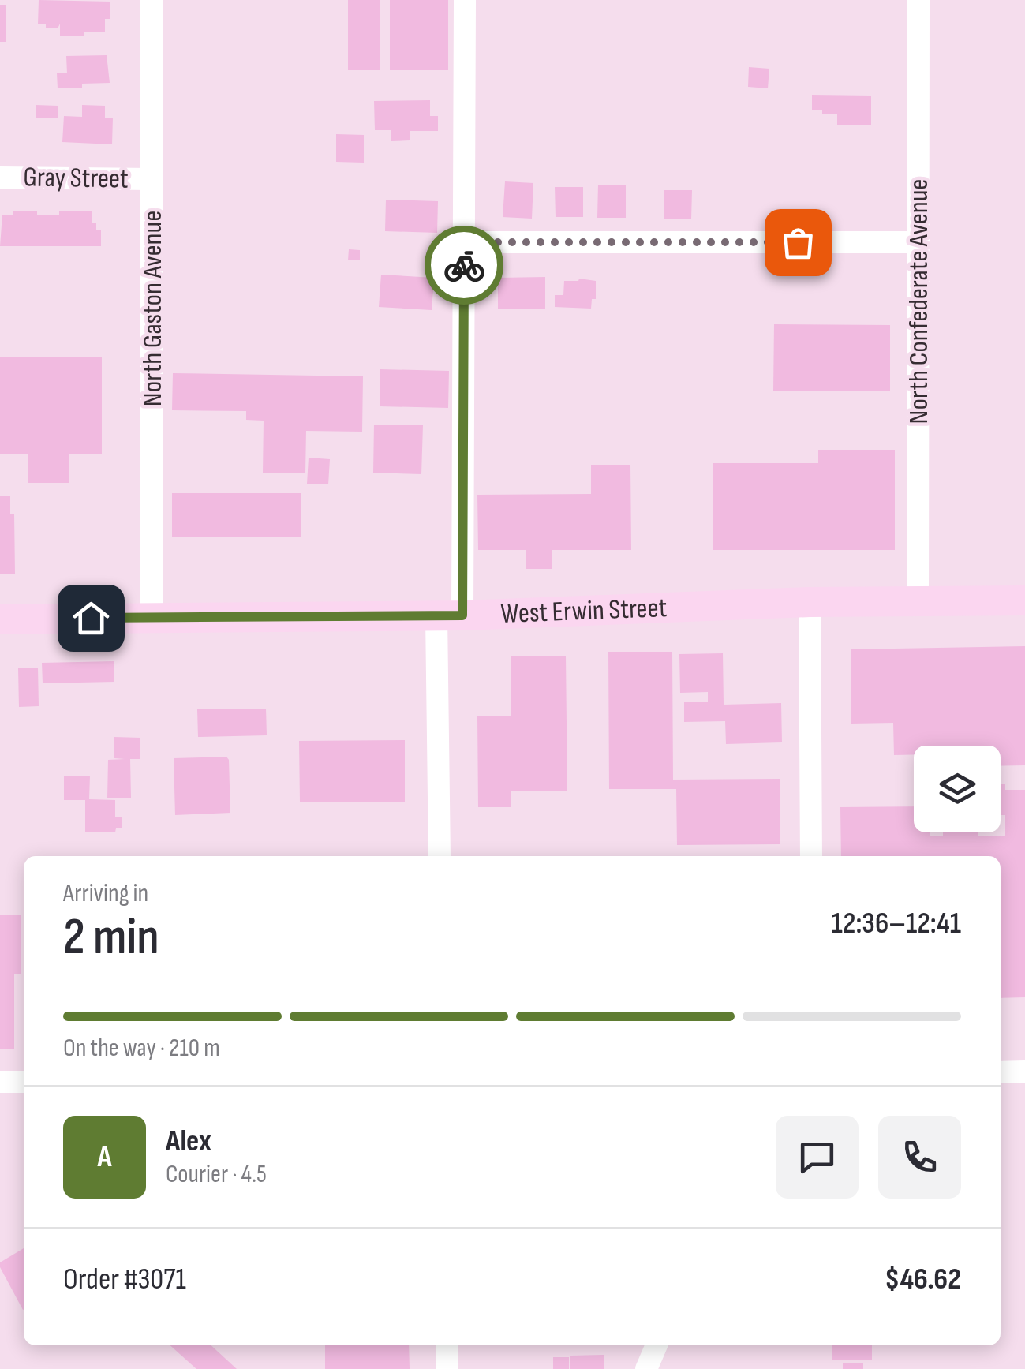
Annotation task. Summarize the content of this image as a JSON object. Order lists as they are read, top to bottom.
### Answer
{
  "streets": {
    "main road": ["West Erwin Street"],
    "street": ["Gray Street", "North Confederate Avenue", "North Gaston Avenue"]
  },
  "crossings": [
    ["Gray Street", "North Gaston Avenue"],
    ["North Confederate Avenue", "West Erwin Street"],
    ["North Gaston Avenue", "West Erwin Street"]
  ],
  "page": {
    "heading": ["2 min", "Arriving in", "12:36–12:41"],
    "panel": [
      "Alex",
      "Courier · 4.5",
      "Order #3071",
      "$46.62"
    ],
    "bar": "On the way · 210 m",
    "round": "A"
  }
}
